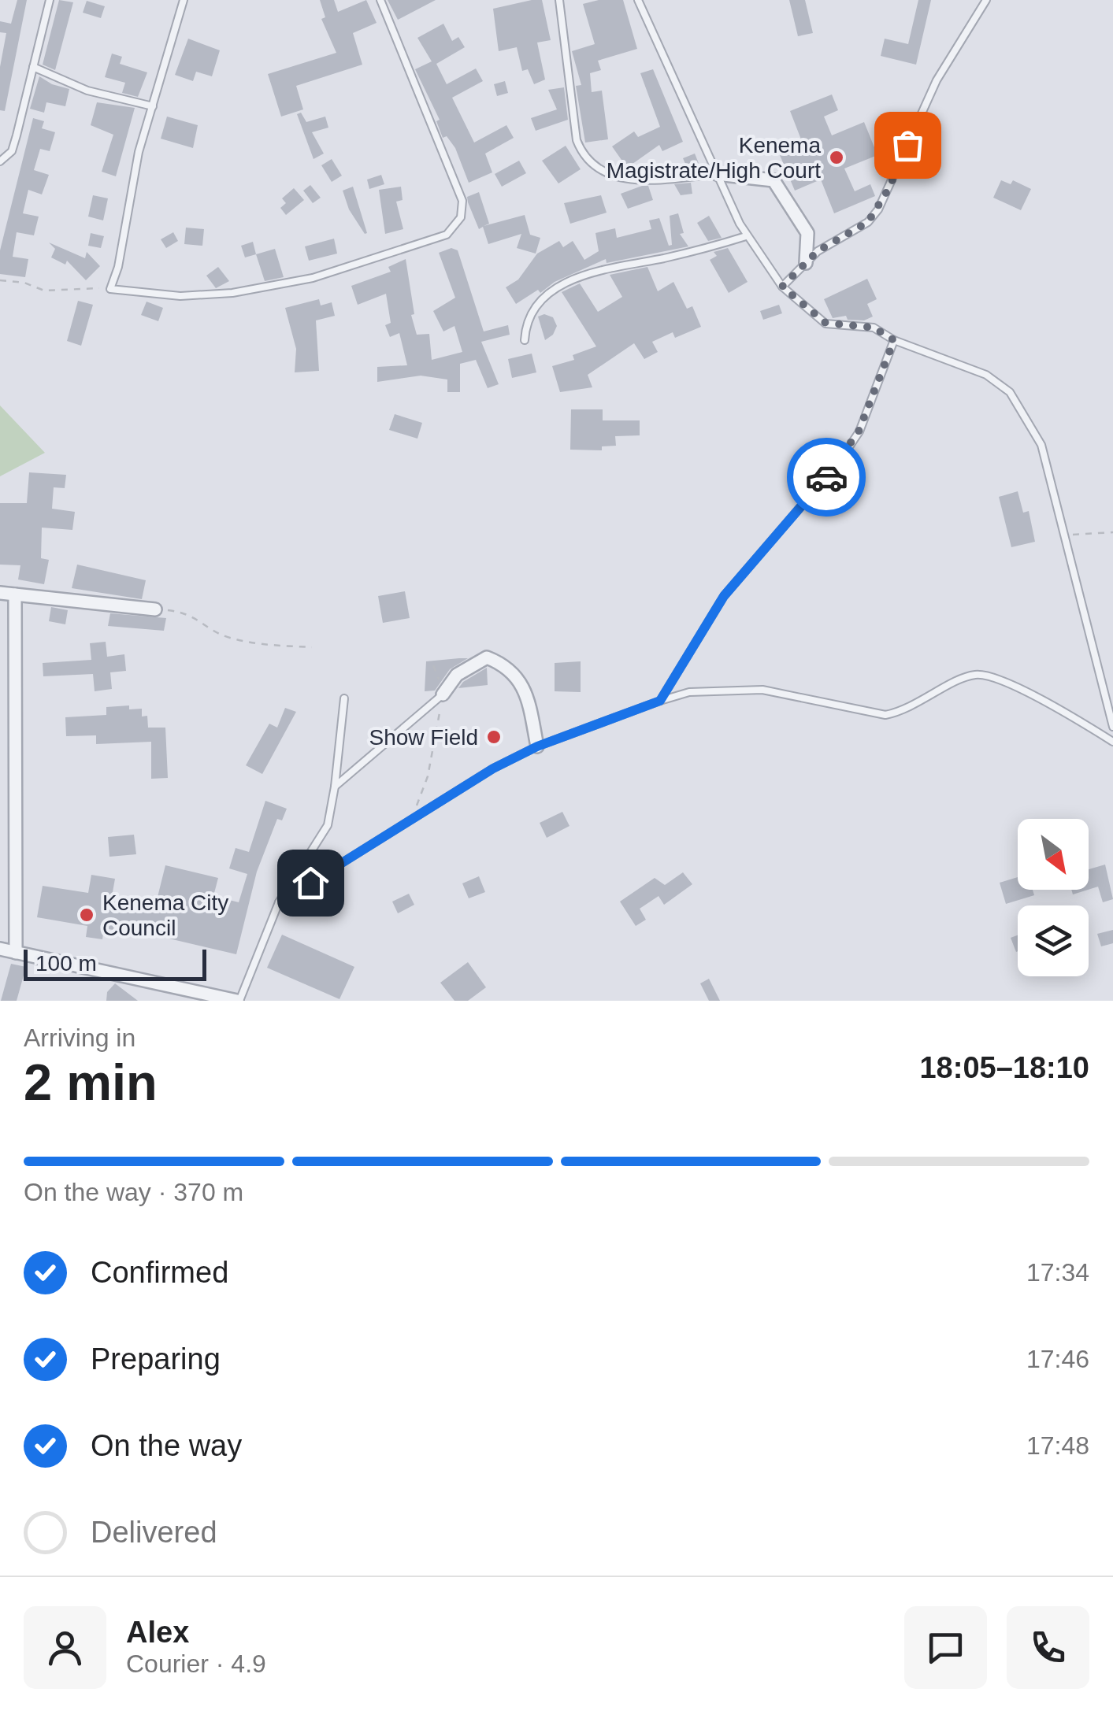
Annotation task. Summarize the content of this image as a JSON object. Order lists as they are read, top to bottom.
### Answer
{
  "places": ["Kenema Magistrate/High Court", "Show Field", "Kenema City Council"],
  "scale_bar": "100 m",
  "north": "bottom right",
  "page": {
    "scale": "100 m",
    "heading": ["2 min", "Arriving in", "18:05–18:10"],
    "panel": ["Alex", "Courier · 4.9"],
    "bar": "On the way · 370 m",
    "list": [
      ["Confirmed", "17:34"],
      ["Preparing", "17:46"],
      ["On the way", "17:48"],
      "Delivered"
    ]
  }
}
